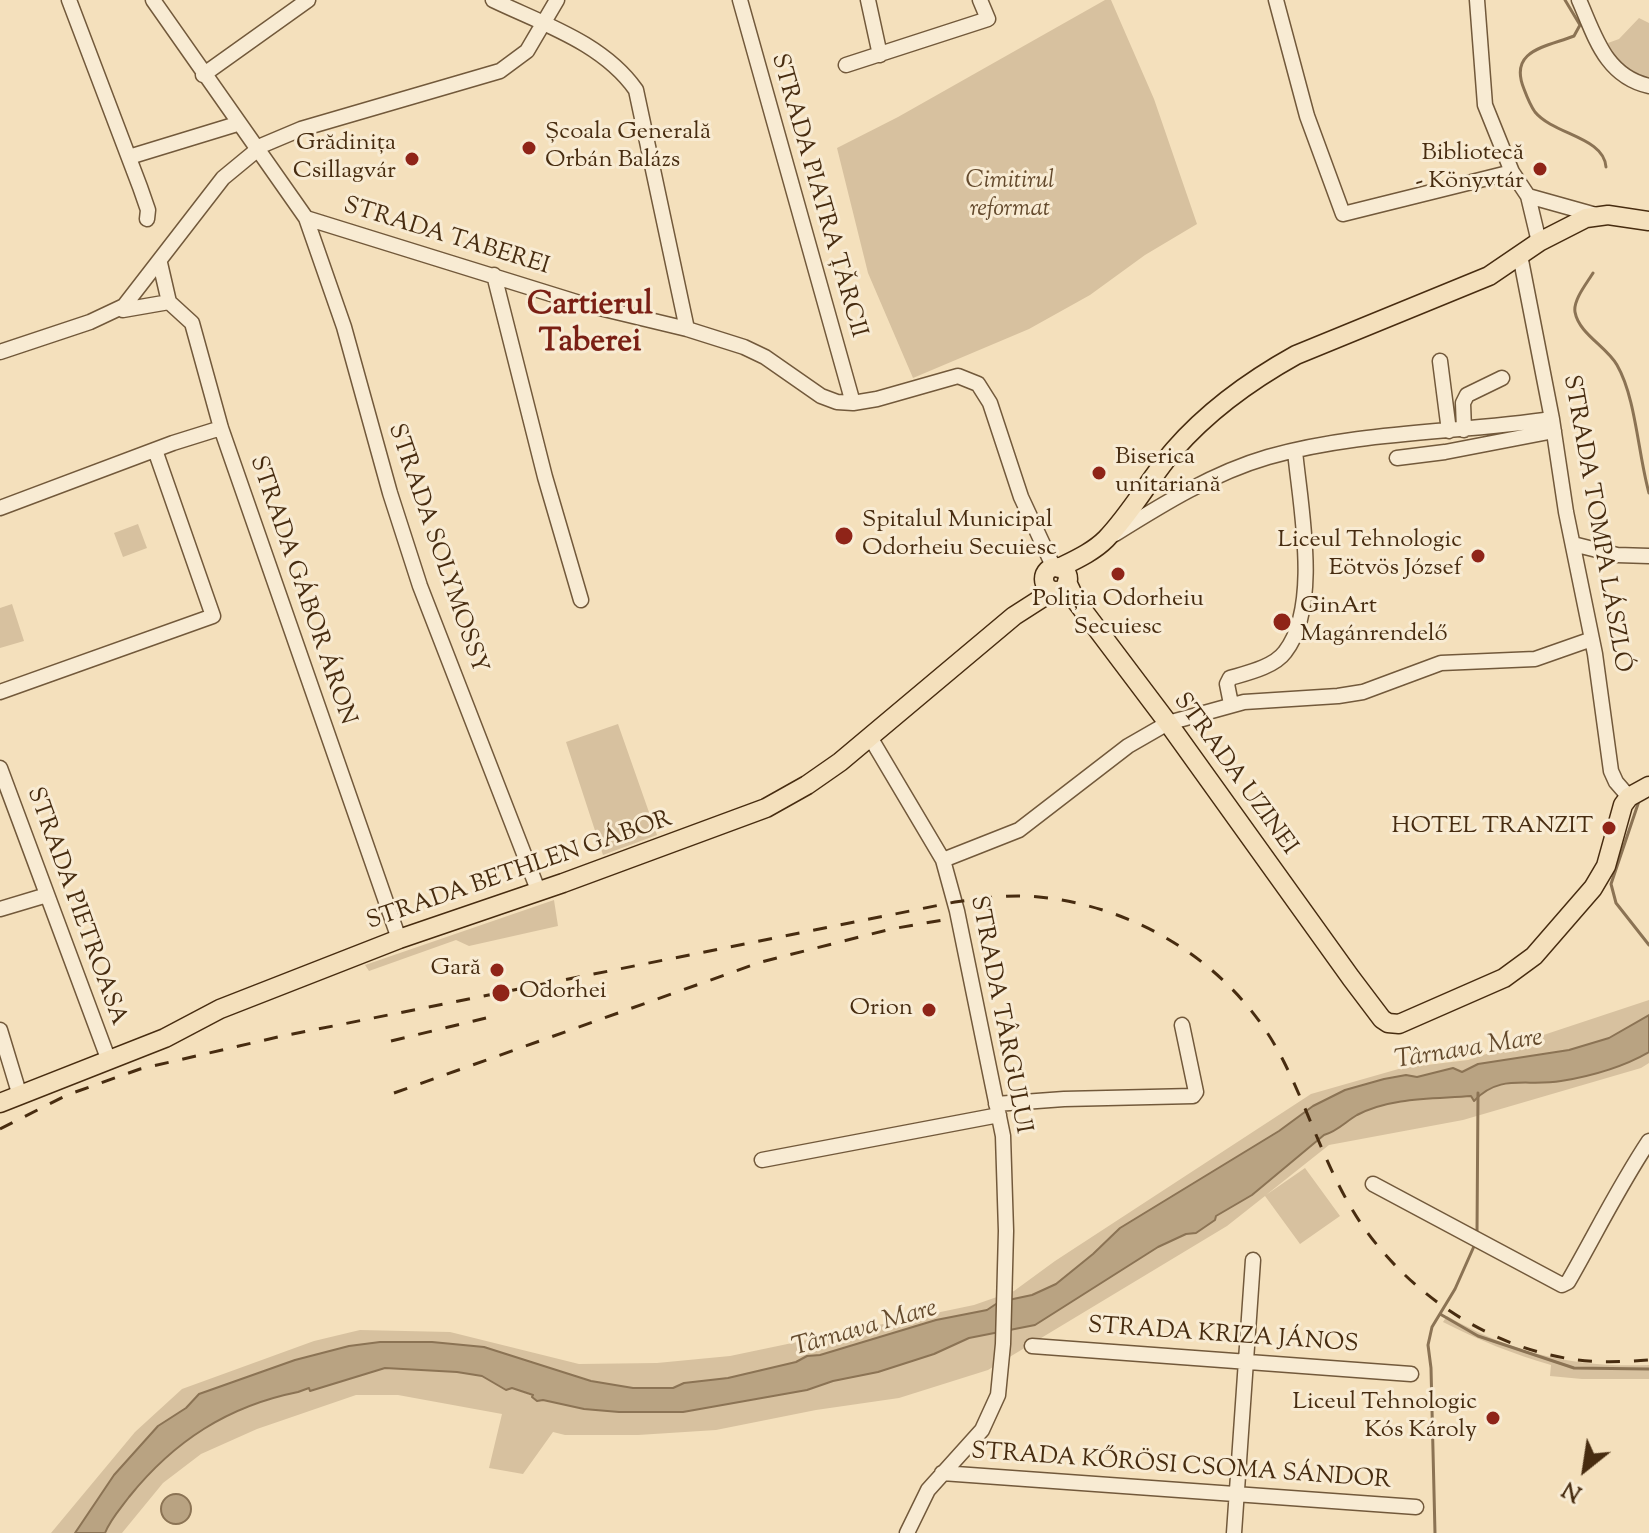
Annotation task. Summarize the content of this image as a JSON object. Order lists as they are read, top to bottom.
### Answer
{
  "streets": {
    "main road": ["STRADA TOMPA LÁSZLÓ", "STRADA UZINEI", "STRADA BETHLEN GÁBOR"],
    "street": [
      "STRADA PIATRA ȚĂRCII",
      "STRADA TABEREI",
      "STRADA SOLYMOSSY",
      "STRADA GÁBOR ÁRON",
      "STRADA PIETROASA",
      "STRADA TÂRGULUI",
      "STRADA KRIZA JÁNOS",
      "STRADA KŐRÖSI CSOMA SÁNDOR"
    ]
  },
  "crossings": [
    ["STRADA PIATRA ȚĂRCII", "STRADA TABEREI"],
    ["STRADA TABEREI", "STRADA SOLYMOSSY"],
    ["STRADA TABEREI", "STRADA UZINEI"],
    ["STRADA TABEREI", "STRADA BETHLEN GÁBOR"],
    ["STRADA TOMPA LÁSZLÓ", "STRADA UZINEI"],
    ["STRADA SOLYMOSSY", "STRADA BETHLEN GÁBOR"],
    ["STRADA GÁBOR ÁRON", "STRADA BETHLEN GÁBOR"],
    ["STRADA UZINEI", "STRADA BETHLEN GÁBOR"],
    ["STRADA BETHLEN GÁBOR", "STRADA PIETROASA"],
    ["STRADA BETHLEN GÁBOR", "STRADA TÂRGULUI"],
    ["STRADA TÂRGULUI", "STRADA KŐRÖSI CSOMA SÁNDOR"]
  ],
  "districts": ["Cartierul Taberei"],
  "water": ["Târnava Mare"],
  "parks": ["Cimitirul reformat"],
  "places": [
    "Școala Generală Orbán Balázs",
    "Grădinița Csillagvár",
    "Bibliotecă - Könyvtár",
    "Biserica unitariană",
    "Spitalul Municipal Odorheiu Secuiesc",
    "Liceul Tehnologic Eötvös József",
    "Poliția Odorheiu Secuiesc",
    "GinArt Magánrendelő",
    "HOTEL TRANZIT",
    "Gară",
    "Odorhei",
    "Orion",
    "Liceul Tehnologic Kós Károly"
  ],
  "north": "bottom left"
}
